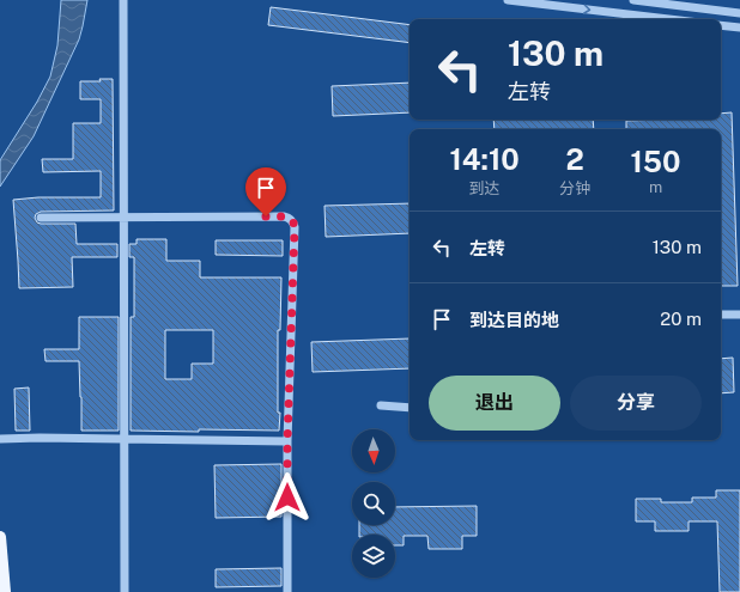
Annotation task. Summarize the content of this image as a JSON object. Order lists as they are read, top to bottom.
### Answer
{
  "north": "bottom",
  "page": {
    "turn": ["130 m", "左转"],
    "eta": [
      "14:10",
      "到达",
      "2",
      "分钟",
      "150",
      "m"
    ],
    "list": [
      {
        "name": "左转",
        "value": "130 m"
      },
      {
        "name": "到达目的地",
        "value": "20 m"
      }
    ],
    "buttons": ["退出", "分享"]
  }
}
